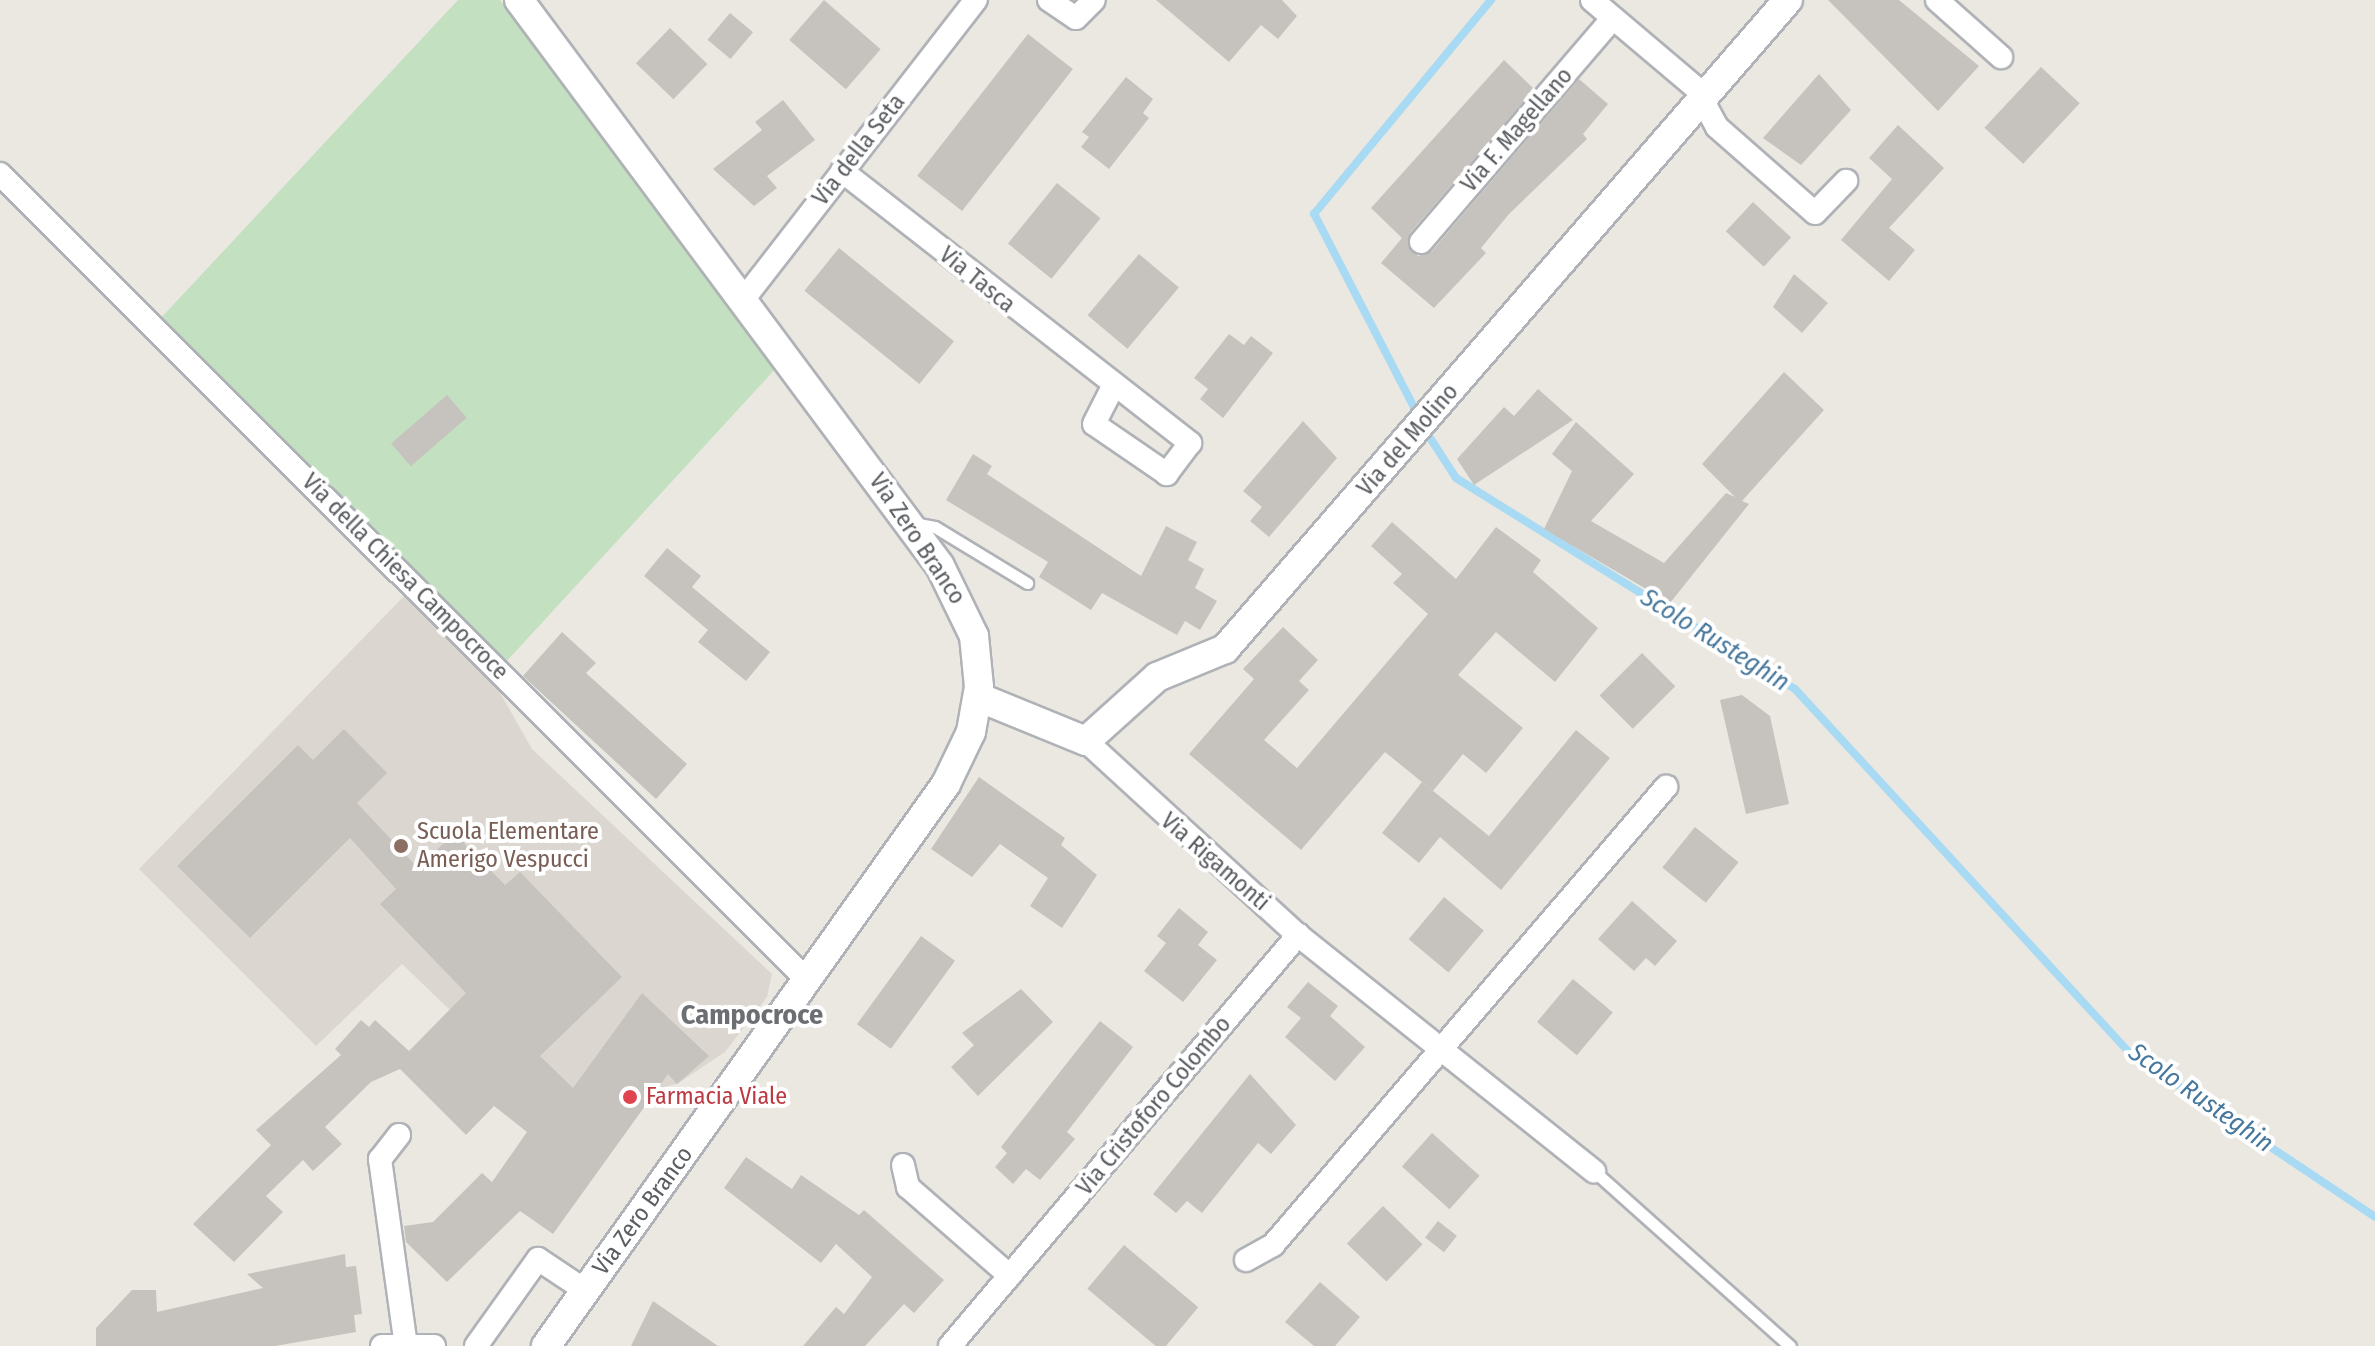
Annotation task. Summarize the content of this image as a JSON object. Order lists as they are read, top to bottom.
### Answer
{
  "streets": {
    "street": [
      "Via F. Magellano",
      "Via della Seta",
      "Via Tasca",
      "Via del Molino",
      "Via Zero Branco",
      "Via della Chiesa Campocroce",
      "Via Rigamonti",
      "Via Cristoforo Colombo"
    ]
  },
  "crossings": [
    ["Via della Seta", "Via Tasca"],
    ["Via della Seta", "Via Zero Branco"],
    ["Via del Molino", "Via Rigamonti"],
    ["Via Zero Branco", "Via della Chiesa Campocroce"],
    ["Via Zero Branco", "Via Rigamonti"],
    ["Via Rigamonti", "Via Cristoforo Colombo"]
  ],
  "districts": ["Campocroce"],
  "water": ["Scolo Rusteghin"],
  "places": ["Scuola Elementare Amerigo Vespucci", "Farmacia Viale"]
}
